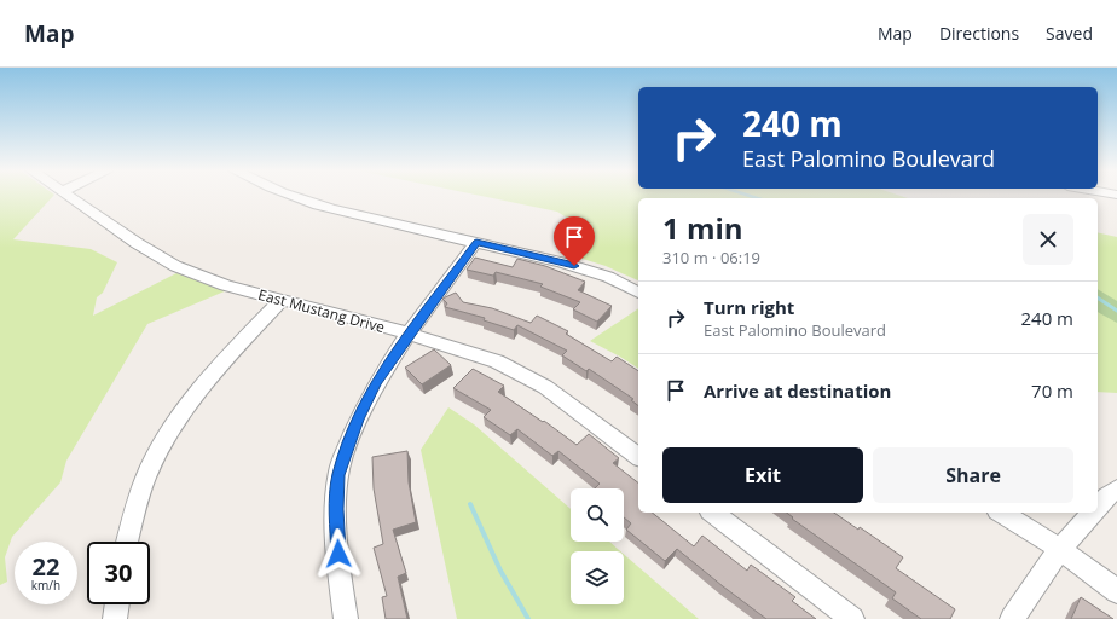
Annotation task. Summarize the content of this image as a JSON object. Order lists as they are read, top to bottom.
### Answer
{
  "streets": {
    "street": ["East Mustang Drive"]
  },
  "page": {
    "header": "Map",
    "nav": ["Map", "Directions", "Saved"],
    "turn": ["240 m", "East Palomino Boulevard"],
    "heading": ["1 min", "310 m · 06:19"],
    "list": [
      {
        "name": "Turn right",
        "note": "East Palomino Boulevard",
        "value": "240 m"
      },
      {
        "name": "Arrive at destination",
        "value": "70 m"
      }
    ],
    "buttons": ["Exit", "Share"],
    "speed": "22 km/h",
    "limit": "30"
  }
}
